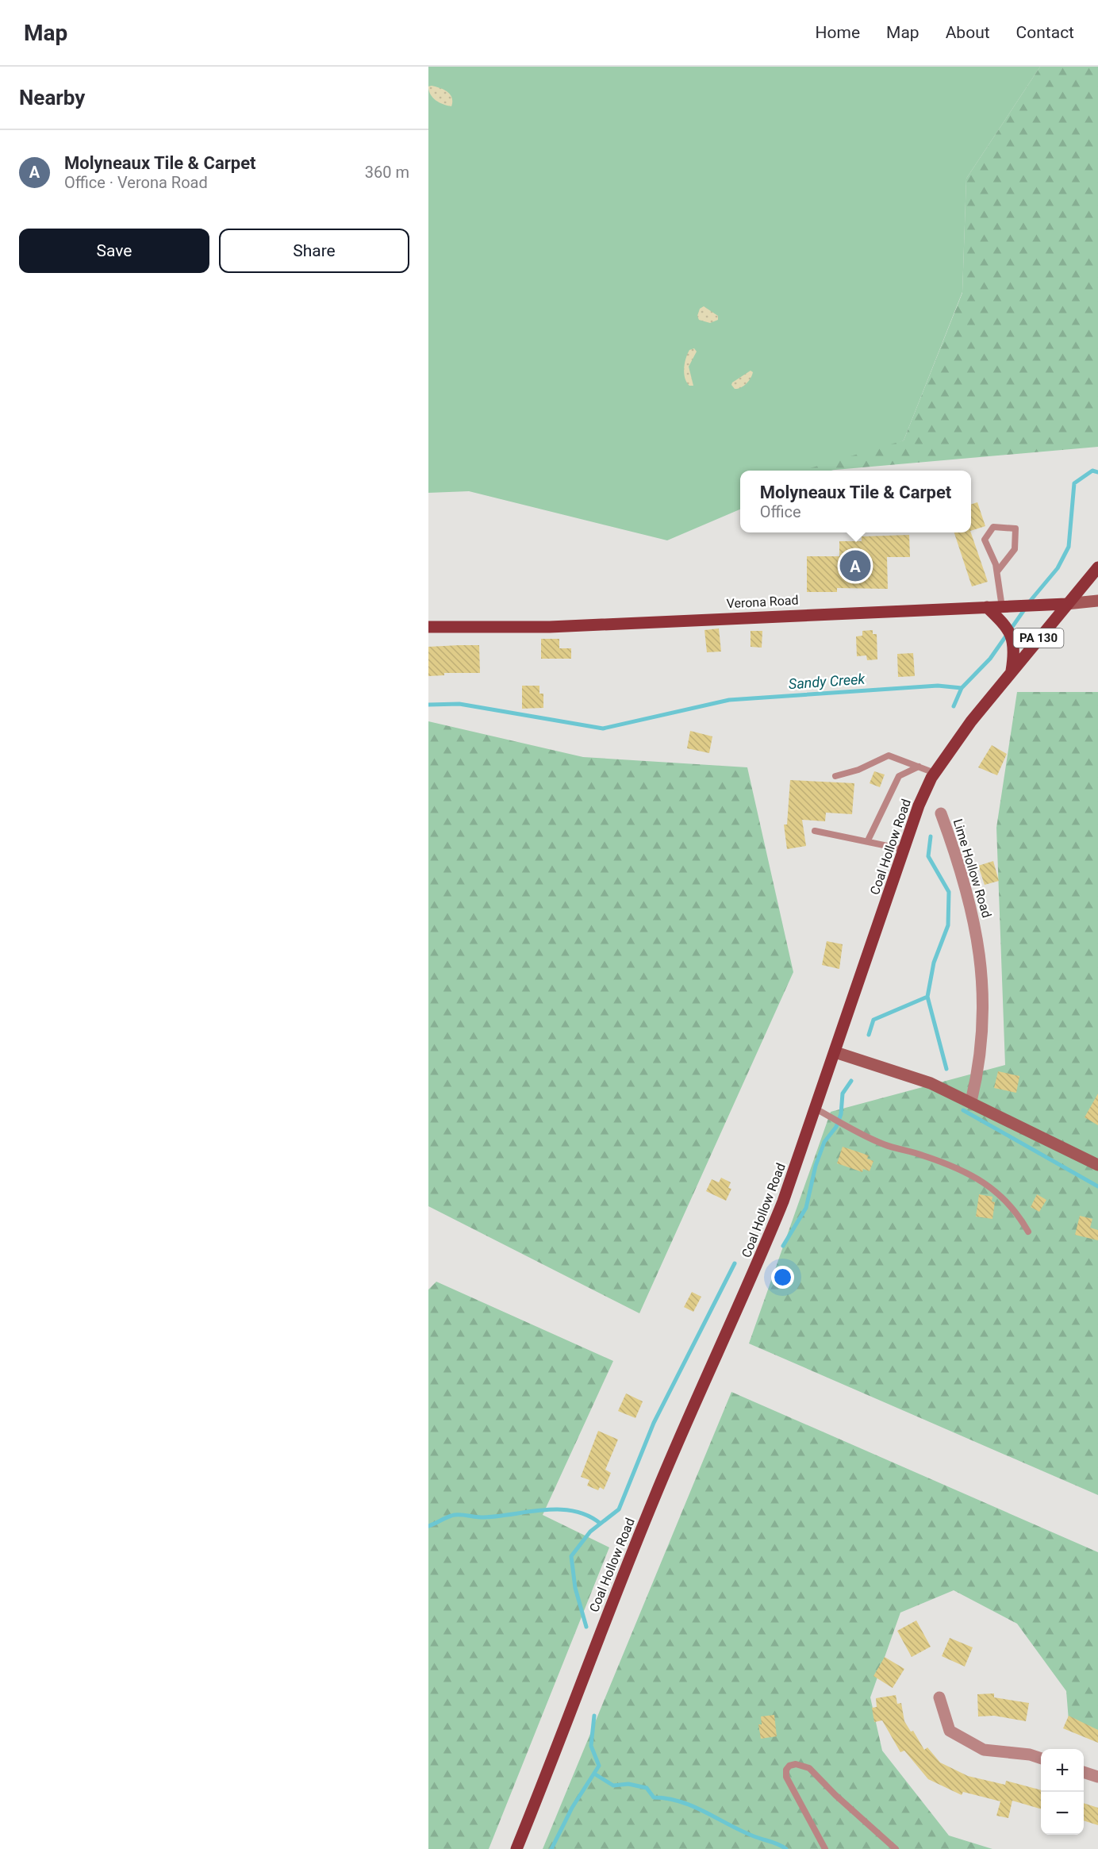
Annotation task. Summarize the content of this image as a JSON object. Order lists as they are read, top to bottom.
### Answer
{
  "streets": {
    "main road": ["Verona Road", "PA 130", "Coal Hollow Road"],
    "street": ["Lime Hollow Road"]
  },
  "crossings": [
    ["Verona Road", "PA 130"],
    ["Verona Road", "Coal Hollow Road"],
    ["PA 130", "Coal Hollow Road"]
  ],
  "water": ["Sandy Creek"],
  "page": {
    "header": "Map",
    "nav": [
      "Home",
      "Map",
      "About",
      "Contact"
    ],
    "heading": "Nearby",
    "list": [
      {
        "mark": "A",
        "name": "Molyneaux Tile & Carpet",
        "note": "Office · Verona Road",
        "value": "360 m"
      }
    ],
    "buttons": ["Save", "Share"],
    "popup": ["Molyneaux Tile & Carpet", "Office"],
    "pins": "A",
    "map_buttons": ["+", "−"]
  }
}
